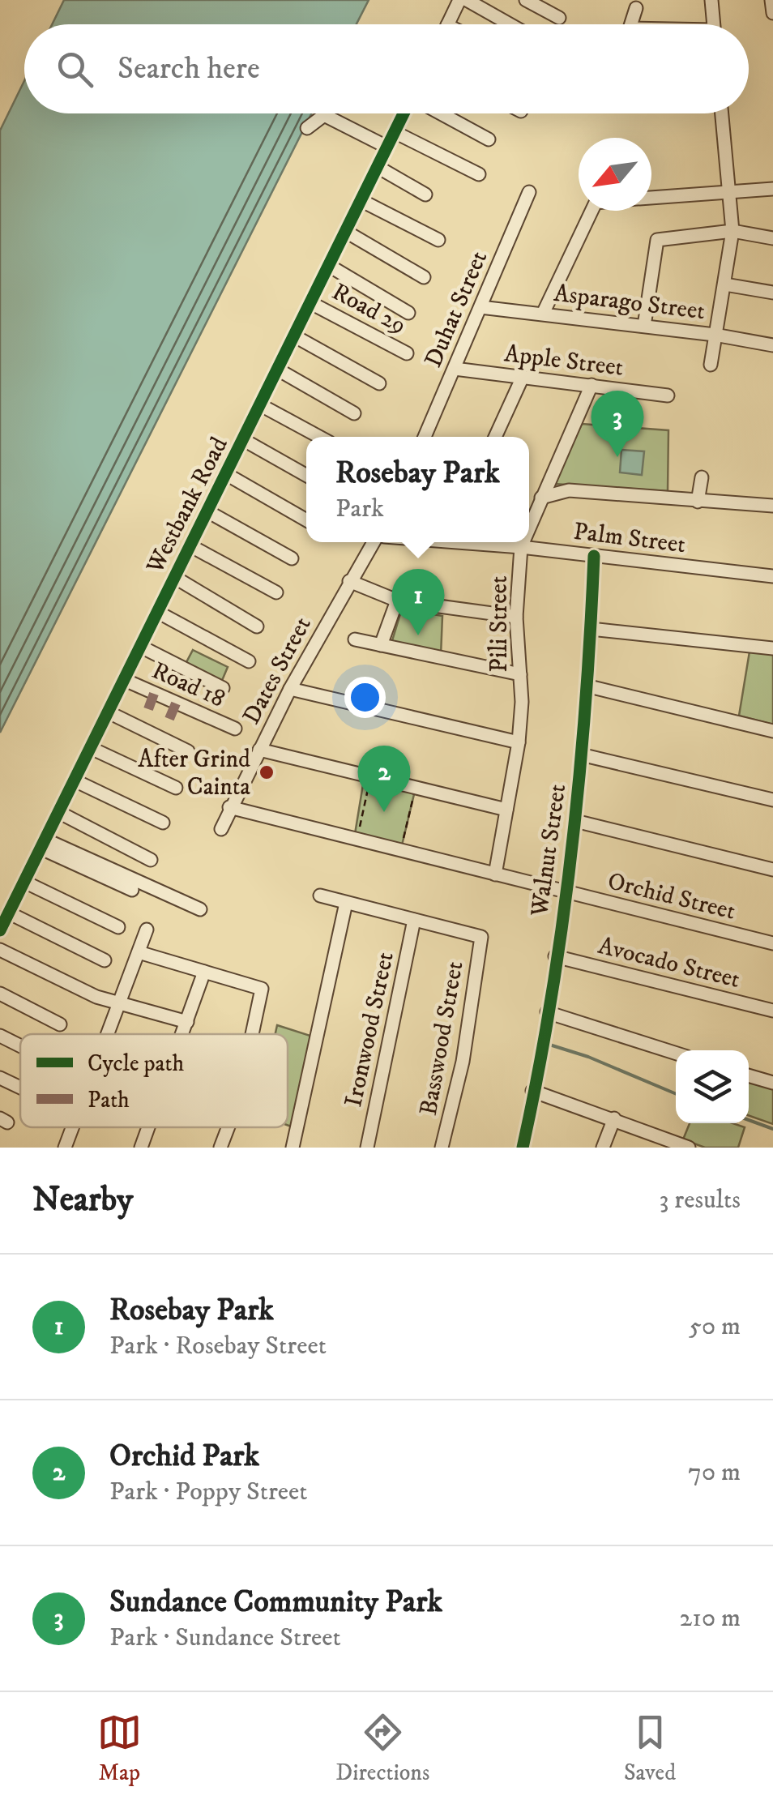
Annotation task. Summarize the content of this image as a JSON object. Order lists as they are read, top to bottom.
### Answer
{
  "streets": {
    "street": [
      "Asparago Street",
      "Road 29",
      "Duhat Street",
      "Apple Street",
      "Westbank Road",
      "Palm Street",
      "Pili Street",
      "Dates Street",
      "Road 18",
      "Walnut Street",
      "Orchid Street",
      "Avocado Street",
      "Ironwood Street",
      "Basswood Street"
    ]
  },
  "crossings": [
    ["Asparago Street", "Duhat Street"],
    ["Road 29", "Westbank Road"],
    ["Duhat Street", "Apple Street"],
    ["Apple Street", "Pili Street"],
    ["Westbank Road", "Road 18"],
    ["Palm Street", "Pili Street"],
    ["Palm Street", "Walnut Street"],
    ["Pili Street", "Orchid Street"],
    ["Dates Street", "Orchid Street"],
    ["Walnut Street", "Orchid Street"],
    ["Walnut Street", "Avocado Street"],
    ["Ironwood Street", "Basswood Street"]
  ],
  "places": ["After Grind Cainta"],
  "legend": ["Cycle path", "Path"],
  "north": "bottom left",
  "page": {
    "search": "Search here",
    "pins": ["3", "1", "2"],
    "popup": ["Rosebay Park", "Park"],
    "heading": ["Nearby", "3 results"],
    "list": [
      {
        "mark": "1",
        "name": "Rosebay Park",
        "note": "Park · Rosebay Street",
        "value": "50 m"
      },
      {
        "mark": "2",
        "name": "Orchid Park",
        "note": "Park · Poppy Street",
        "value": "70 m"
      },
      {
        "mark": "3",
        "name": "Sundance Community Park",
        "note": "Park · Sundance Street",
        "value": "210 m"
      }
    ],
    "nav": ["Map", "Directions", "Saved"]
  }
}
